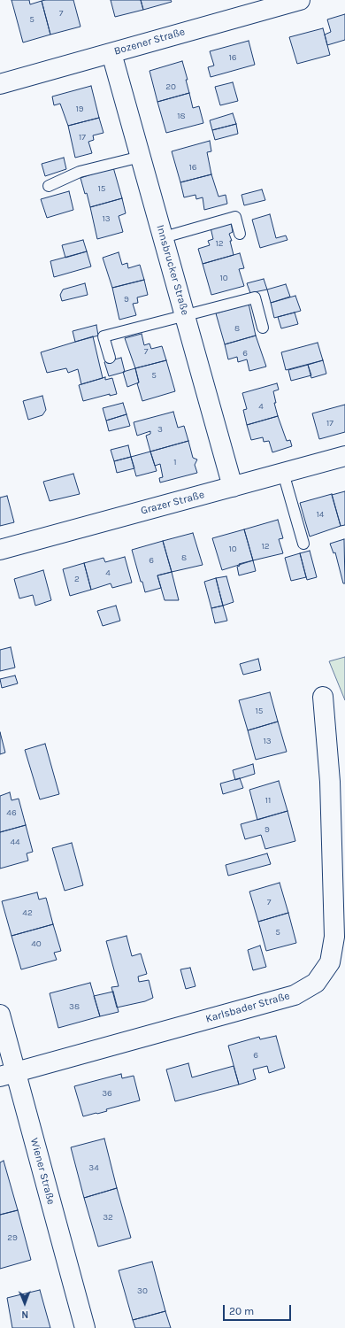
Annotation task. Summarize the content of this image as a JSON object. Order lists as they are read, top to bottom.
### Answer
{
  "streets": {
    "street": [
      "Bozener Straße",
      "Innsbrucker Straße",
      "Grazer Straße",
      "Karlsbader Straße",
      "Wiener Straße"
    ]
  },
  "crossings": [
    ["Bozener Straße", "Innsbrucker Straße"],
    ["Innsbrucker Straße", "Grazer Straße"],
    ["Karlsbader Straße", "Wiener Straße"]
  ],
  "house_numbers": [
    "7",
    "5",
    "16",
    "20",
    "19",
    "18",
    "17",
    "16",
    "15",
    "13",
    "12",
    "10",
    "9",
    "8",
    "7",
    "6",
    "5",
    "4",
    "17",
    "3",
    "1",
    "14",
    "12",
    "10",
    "8",
    "6",
    "4",
    "2",
    "15",
    "13",
    "11",
    "46",
    "9",
    "44",
    "7",
    "42",
    "5",
    "40",
    "38",
    "6",
    "36",
    "34",
    "32",
    "29",
    "30"
  ],
  "scale_bar": "20 m",
  "north": "bottom"
}
